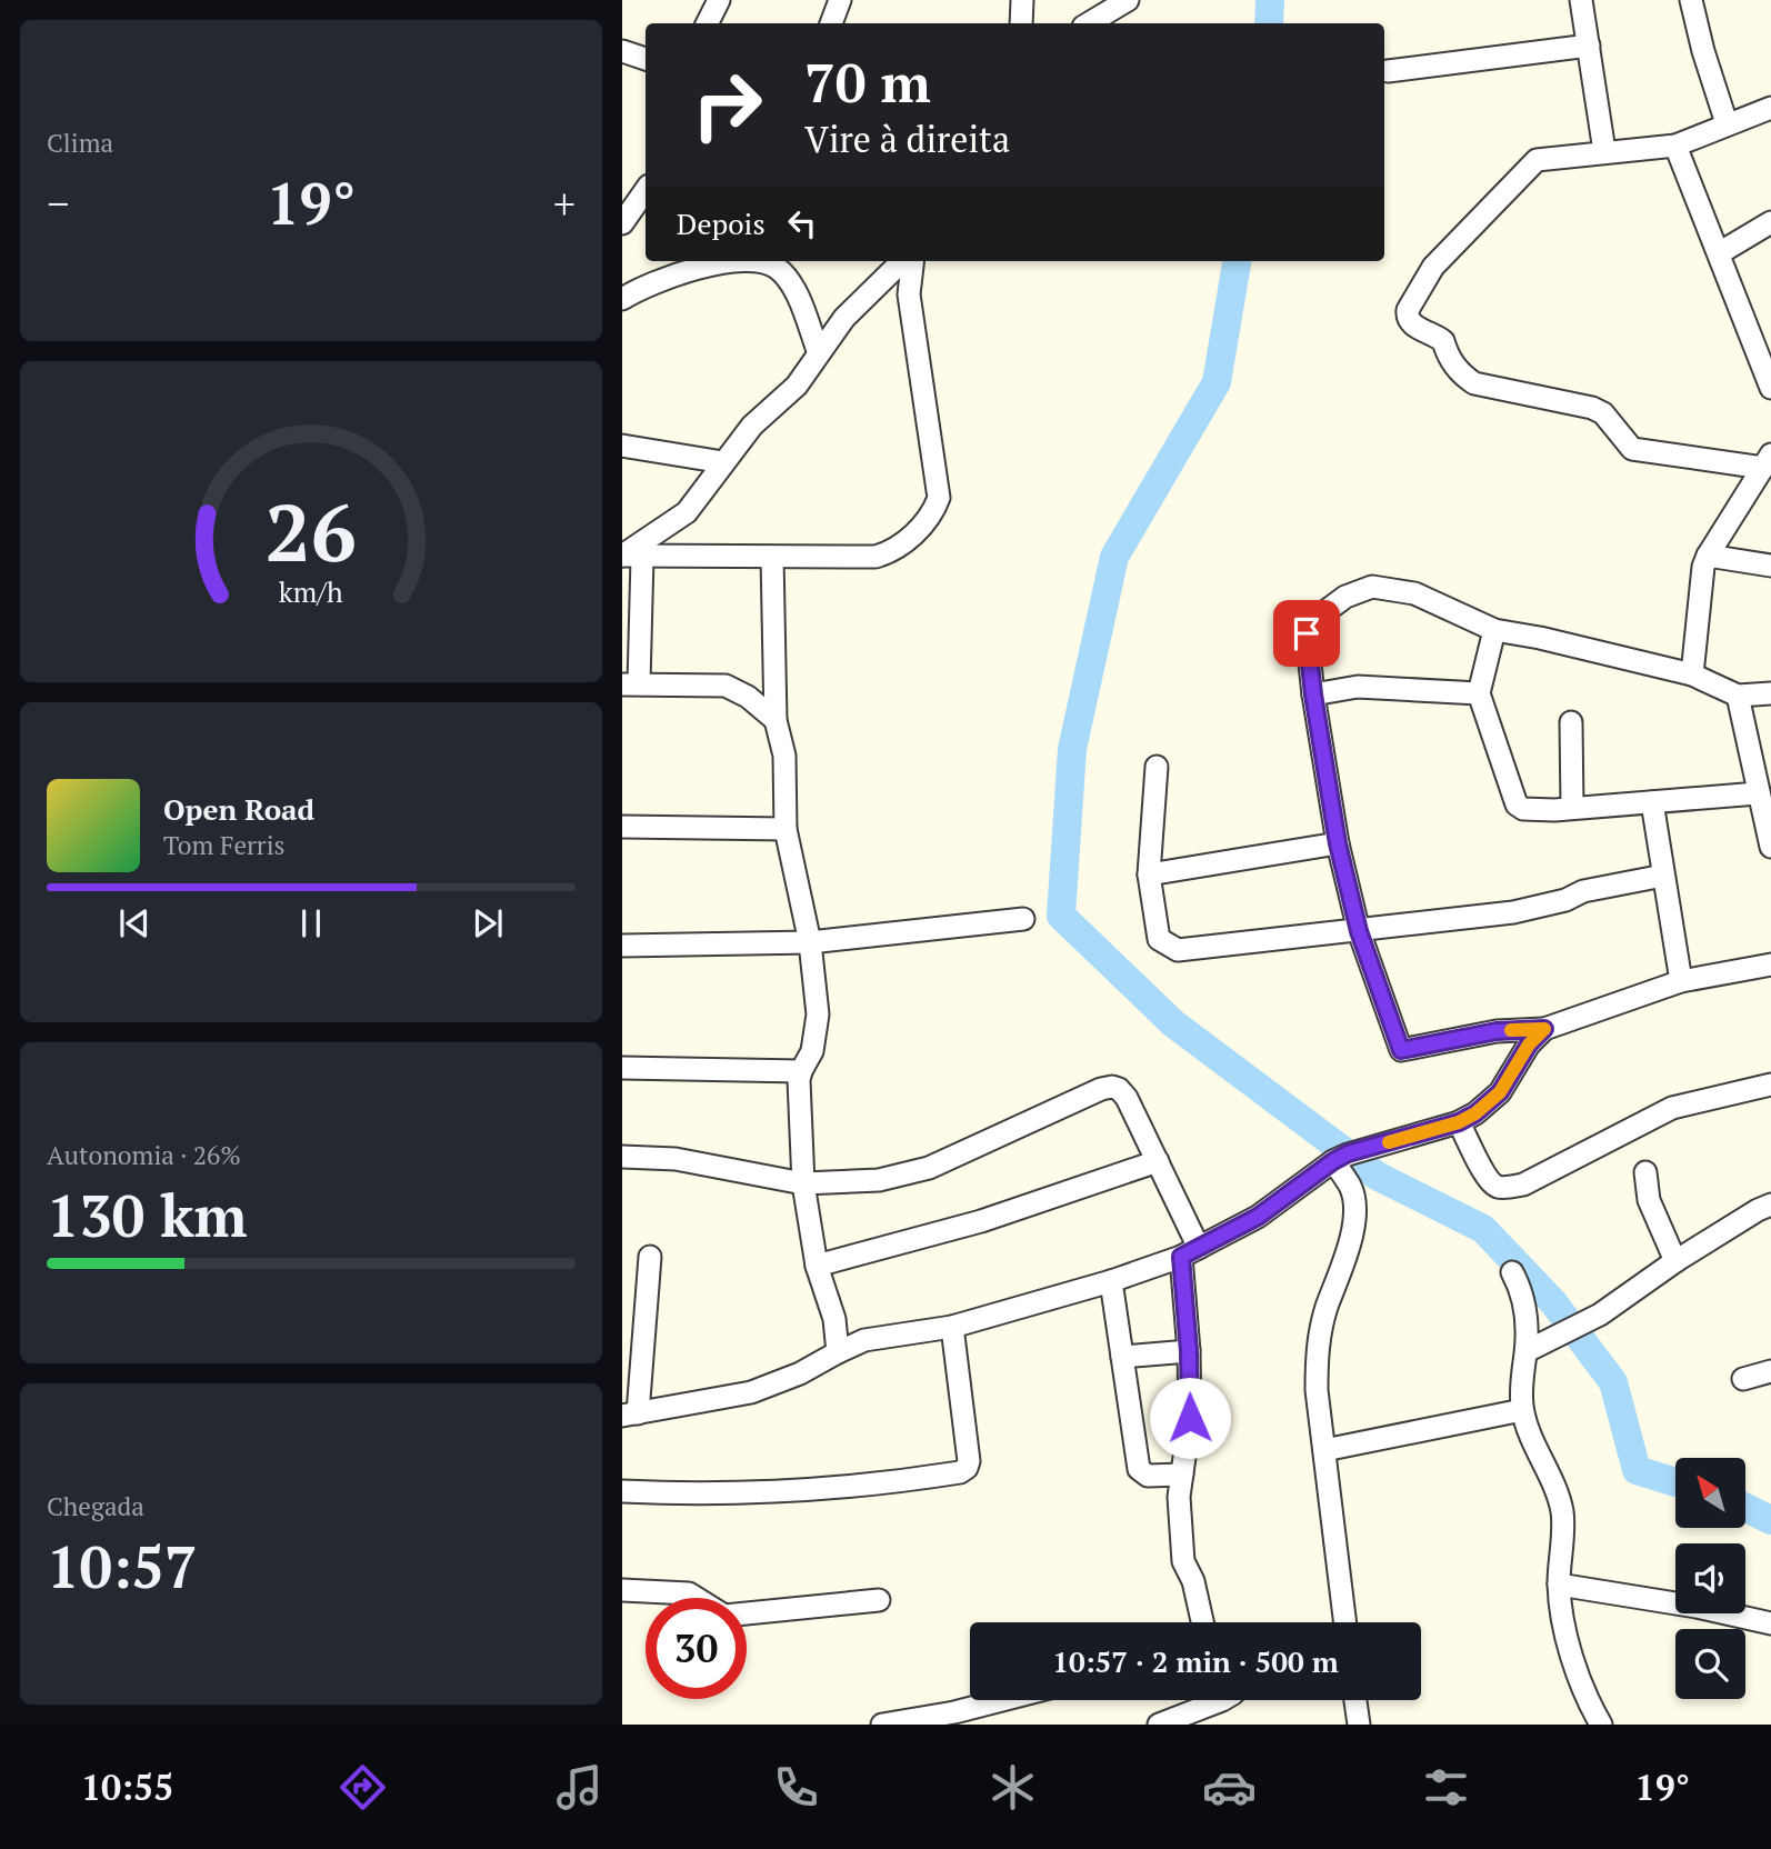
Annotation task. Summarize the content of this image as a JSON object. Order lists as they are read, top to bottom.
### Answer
{
  "north": "top left",
  "page": {
    "tile": [
      "Clima",
      ["Autonomia · 26%", "130 km"],
      ["Chegada", "10:57"]
    ],
    "turn": ["70 m", "Vire à direita"],
    "heat": ["−", "19°", "+"],
    "then": "Depois",
    "song": ["Open Road", "Tom Ferris"],
    "limit": "30",
    "trip": "10:57 · 2 min · 500 m",
    "tabs": ["10:55", "19°"],
    "gauge": ["26", "km/h"]
  }
}
